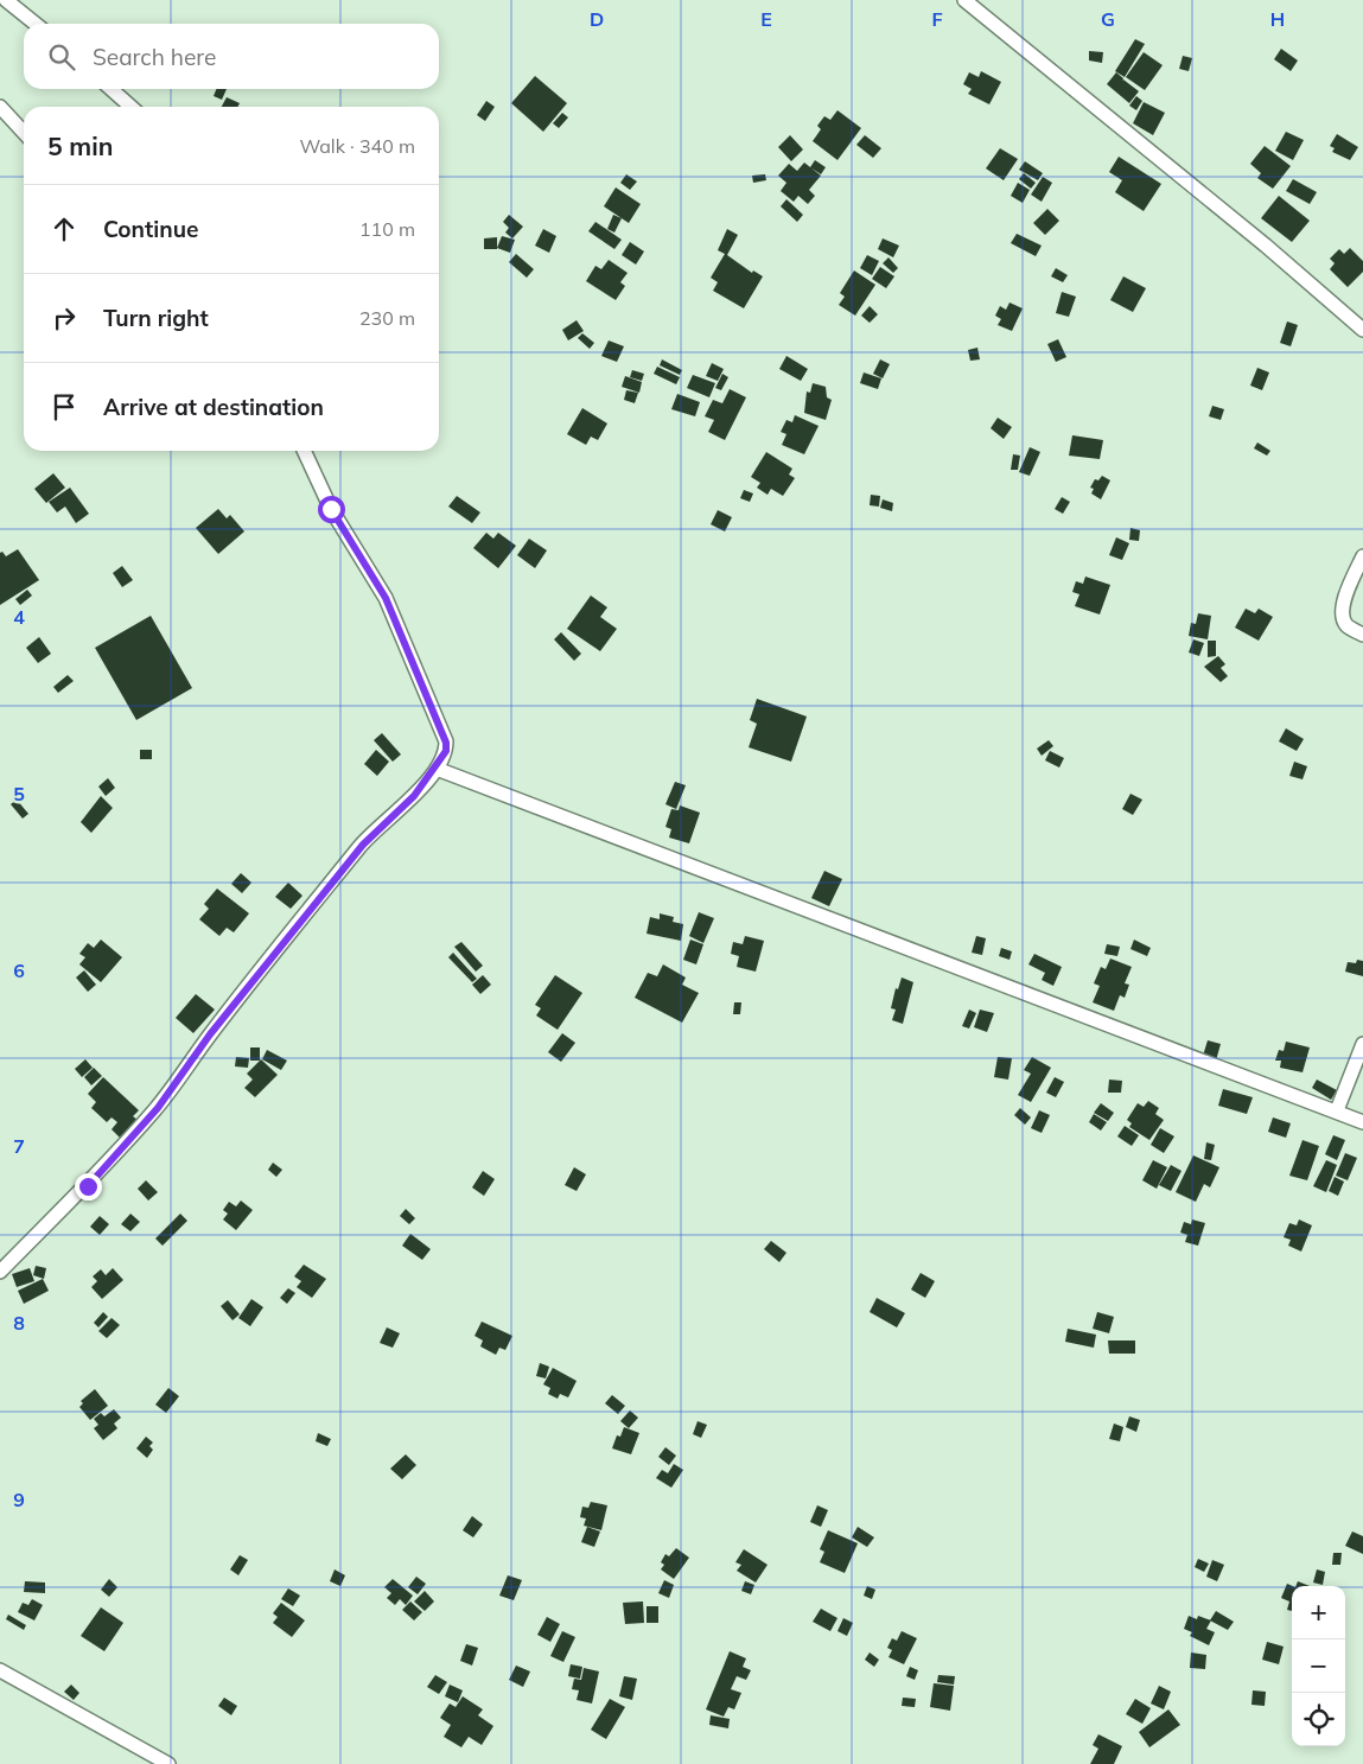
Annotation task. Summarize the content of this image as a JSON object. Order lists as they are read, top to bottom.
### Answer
{
  "page": {
    "search": "Search here",
    "heading": ["5 min", "Walk · 340 m"],
    "list": [
      ["Continue", "110 m"],
      ["Turn right", "230 m"],
      "Arrive at destination"
    ],
    "map_buttons": ["+", "−"]
  },
  "grid": {
    "columns": [
      "D",
      "E",
      "F",
      "G",
      "H"
    ],
    "rows": [
      "4",
      "5",
      "6",
      "7",
      "8",
      "9"
    ]
  }
}
